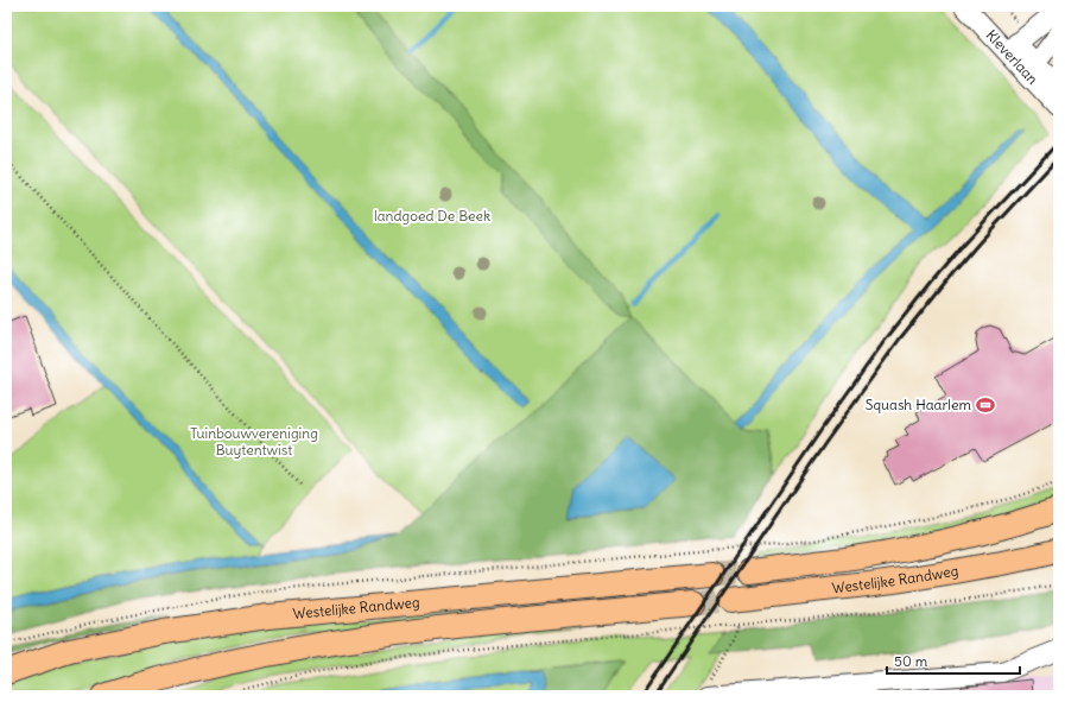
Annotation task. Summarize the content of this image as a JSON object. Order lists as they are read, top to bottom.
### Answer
{
  "streets": {
    "main road": ["Westelijke Randweg"],
    "street": ["Kleverlaan"]
  },
  "parks": ["landgoed De Beek", "Tuinbouwvereniging Buytentwist"],
  "places": {
    "sports": ["Squash Haarlem"]
  },
  "scale_bar": "50 m"
}
